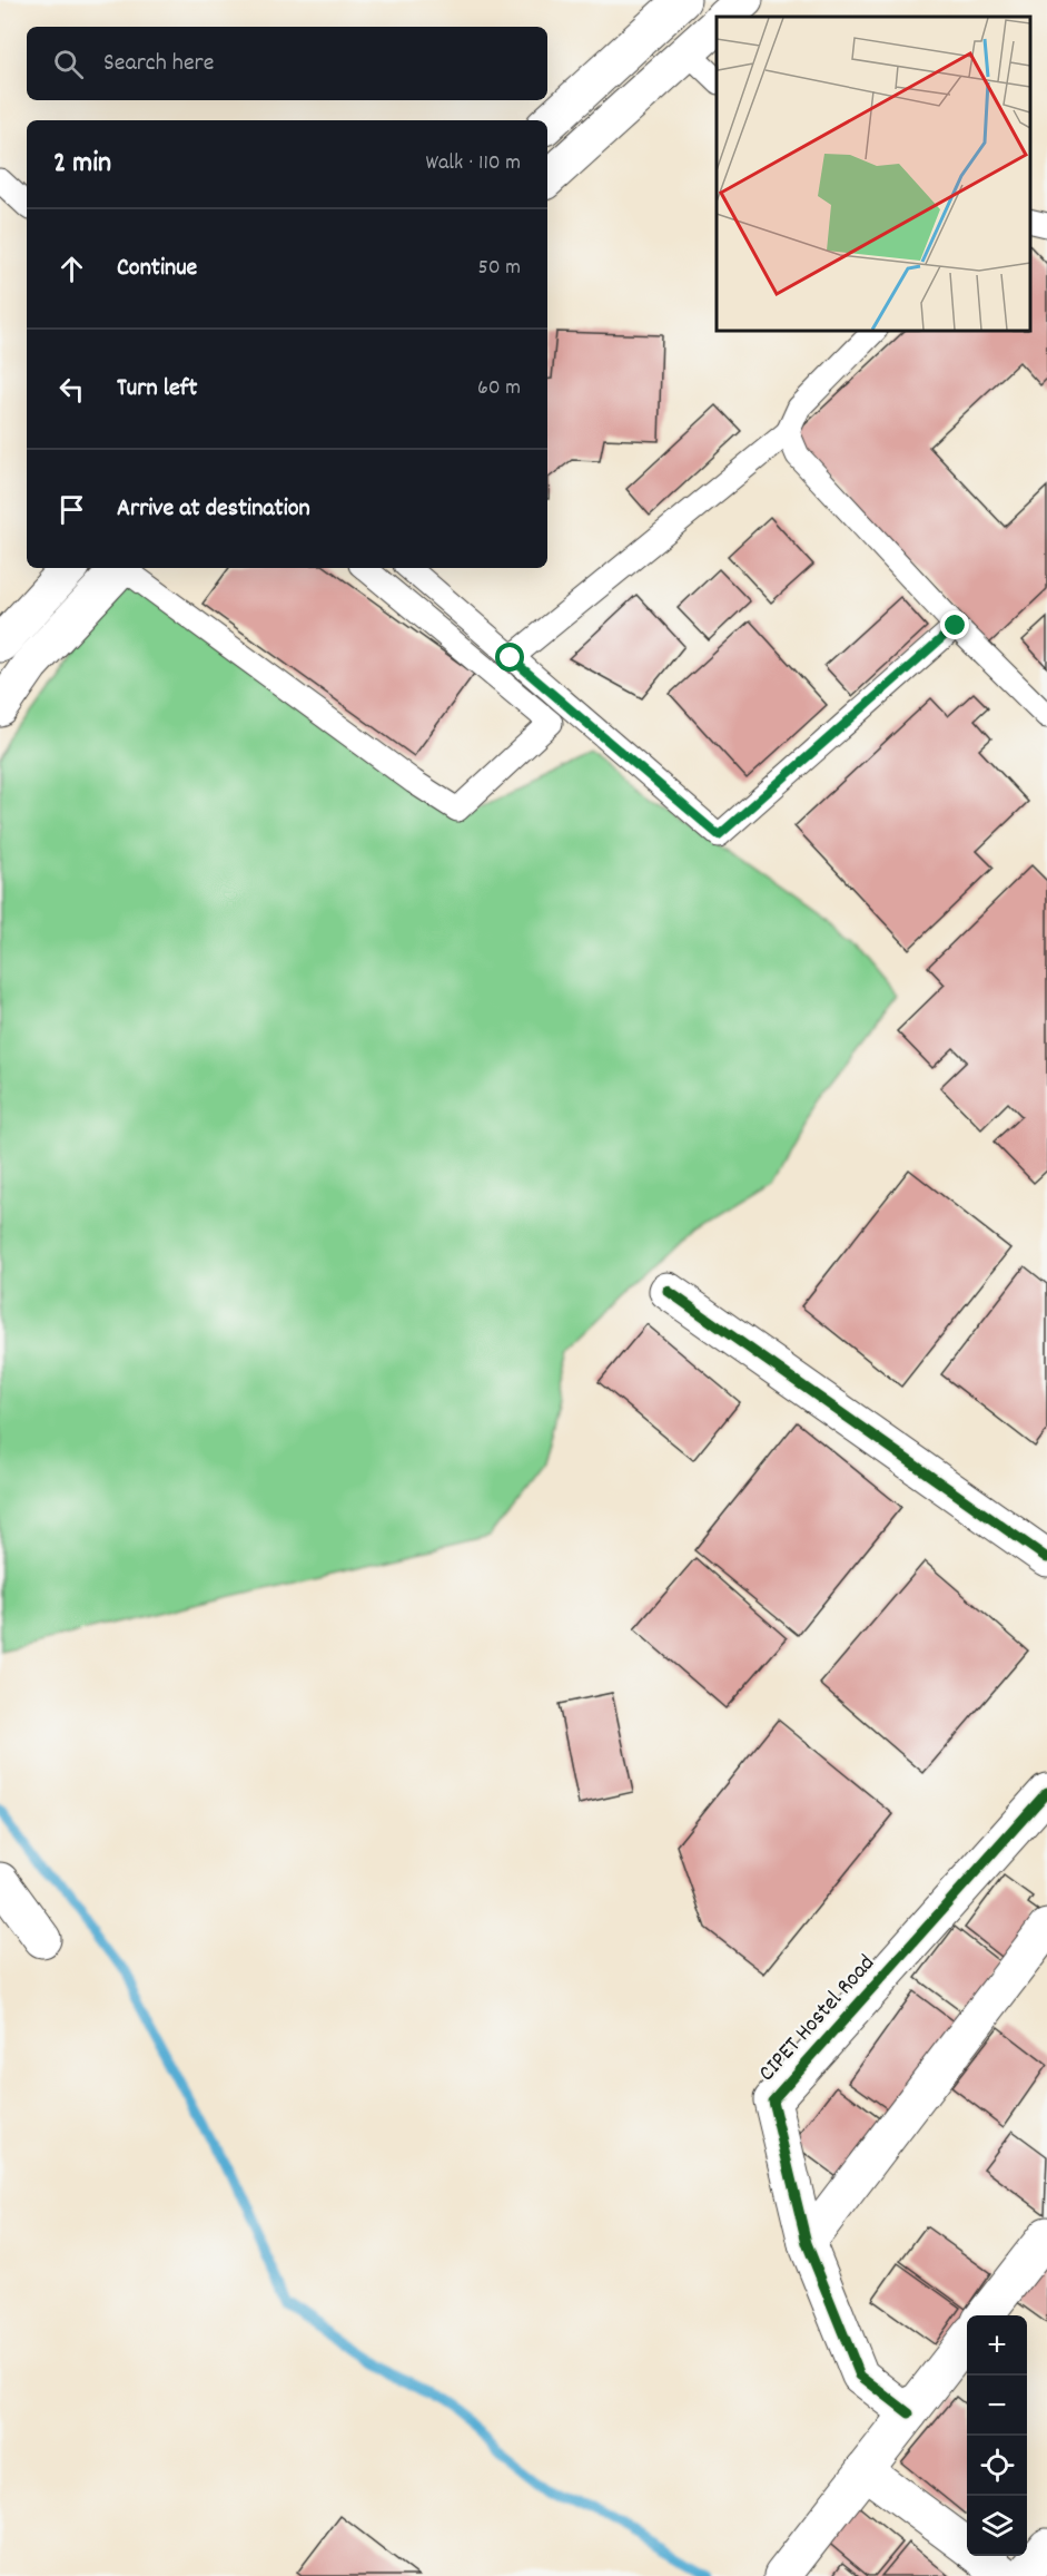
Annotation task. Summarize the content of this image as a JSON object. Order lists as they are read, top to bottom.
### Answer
{
  "streets": {
    "street": ["CIPET Hostel Road"]
  },
  "page": {
    "search": "Search here",
    "heading": ["2 min", "Walk · 110 m"],
    "list": [
      ["Continue", "50 m"],
      ["Turn left", "60 m"],
      "Arrive at destination"
    ],
    "map_buttons": ["+", "−"]
  }
}
